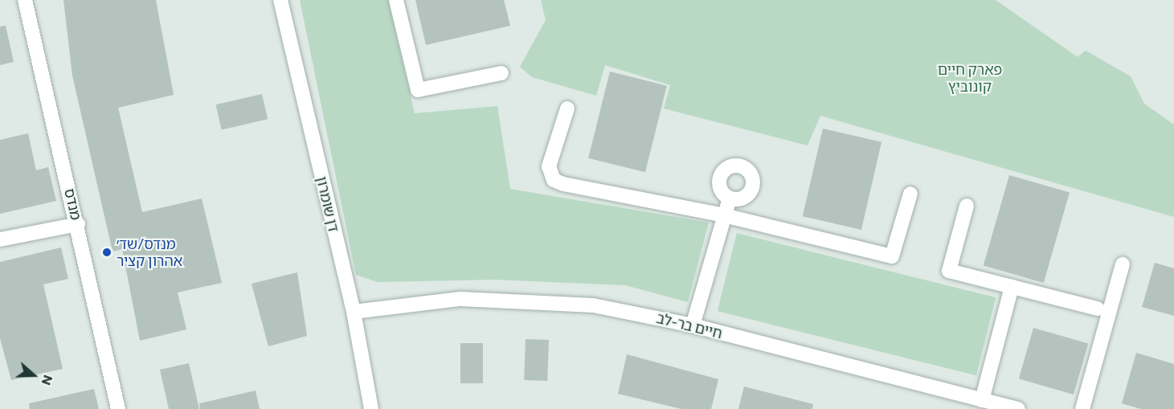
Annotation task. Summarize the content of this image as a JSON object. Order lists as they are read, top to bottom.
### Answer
{
  "streets": {
    "street": ["מנדס", "דן שומרון", "חיים בר-לב"]
  },
  "crossings": [
    ["דן שומרון", "חיים בר-לב"]
  ],
  "parks": ["פארק חיים קונוביץ"],
  "places": ["מנדס/שד׳ אהרון קציר"],
  "north": "right"
}
